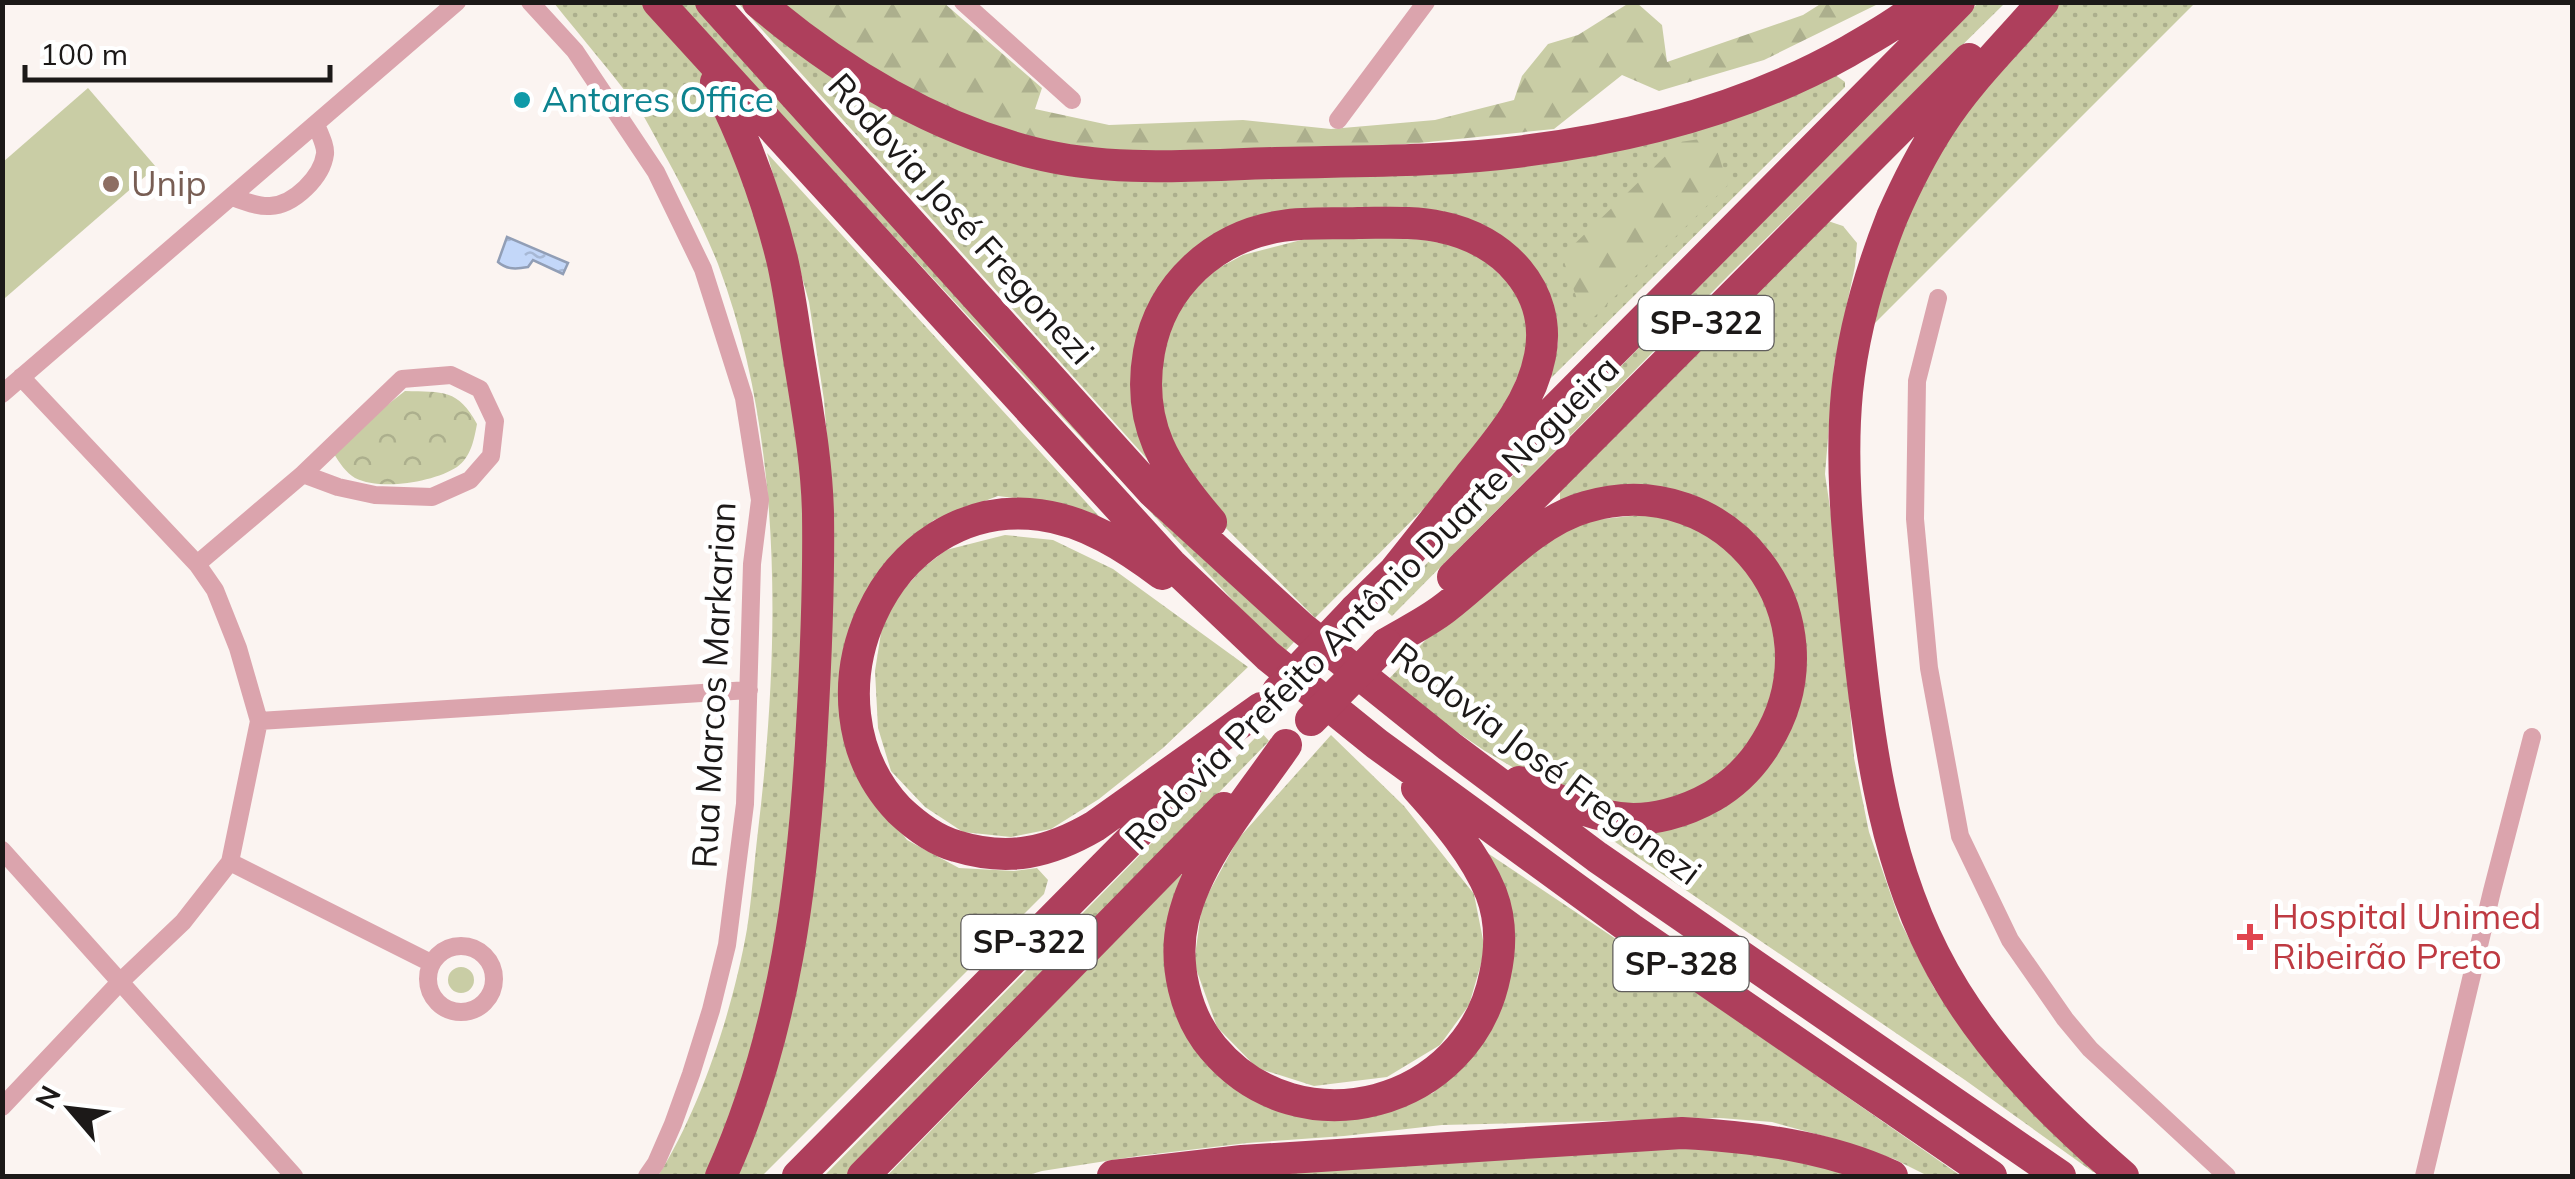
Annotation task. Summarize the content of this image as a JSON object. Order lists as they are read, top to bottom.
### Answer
{
  "streets": {
    "highway": [
      "Rodovia José Fregonezi",
      "SP-322",
      "Rodovia Prefeito Antônio Duarte Nogueira",
      "SP-328"
    ],
    "street": ["Rua Marcos Markarian"]
  },
  "places": {
    "other": ["Antares Office", "Unip"],
    "health": ["Hospital Unimed Ribeirão Preto"]
  },
  "scale_bar": "100 m",
  "north": "top left"
}
